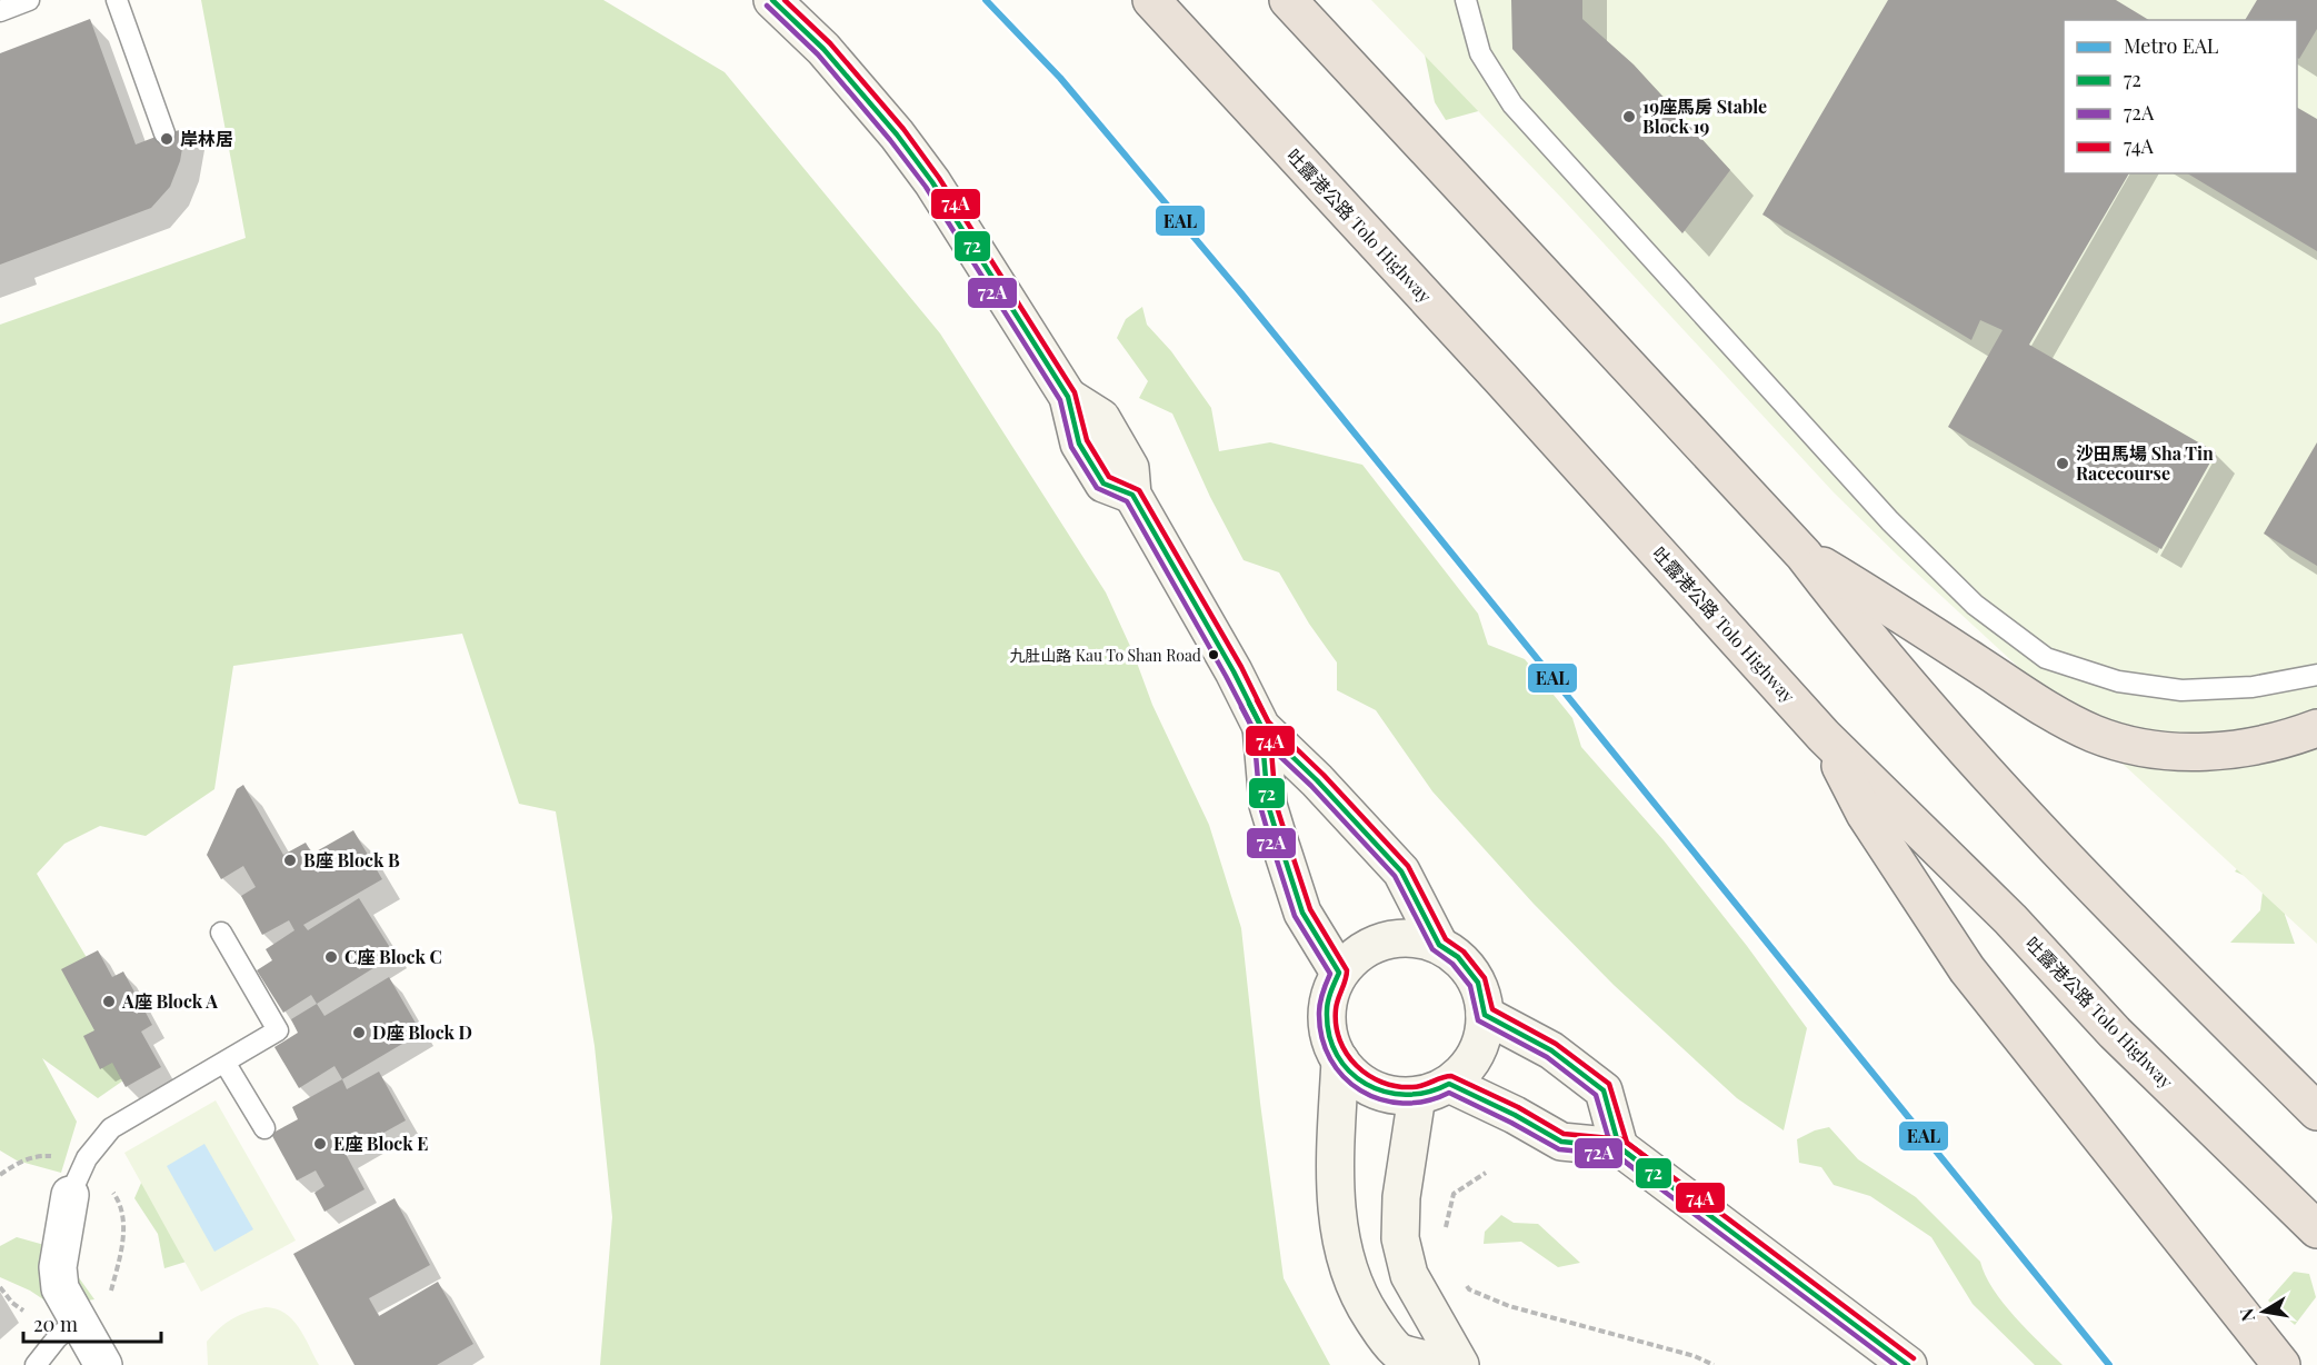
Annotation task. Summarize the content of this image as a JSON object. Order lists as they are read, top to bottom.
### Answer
{
  "streets": {
    "highway": ["吐露港公路 Tolo Highway"]
  },
  "places": [
    "19座馬房 Stable Block 19",
    "岸林居",
    "沙田馬場 Sha Tin Racecourse",
    "九肚山路 Kau To Shan Road",
    "B座 Block B",
    "C座 Block C",
    "A座 Block A",
    "D座 Block D",
    "E座 Block E"
  ],
  "lines": [
    "metro line EAL",
    "transit line 72",
    "transit line 74A",
    "transit line 72A"
  ],
  "legend": [
    "Metro EAL",
    "72",
    "72A",
    "74A"
  ],
  "scale_bar": "20 m",
  "north": "left"
}
